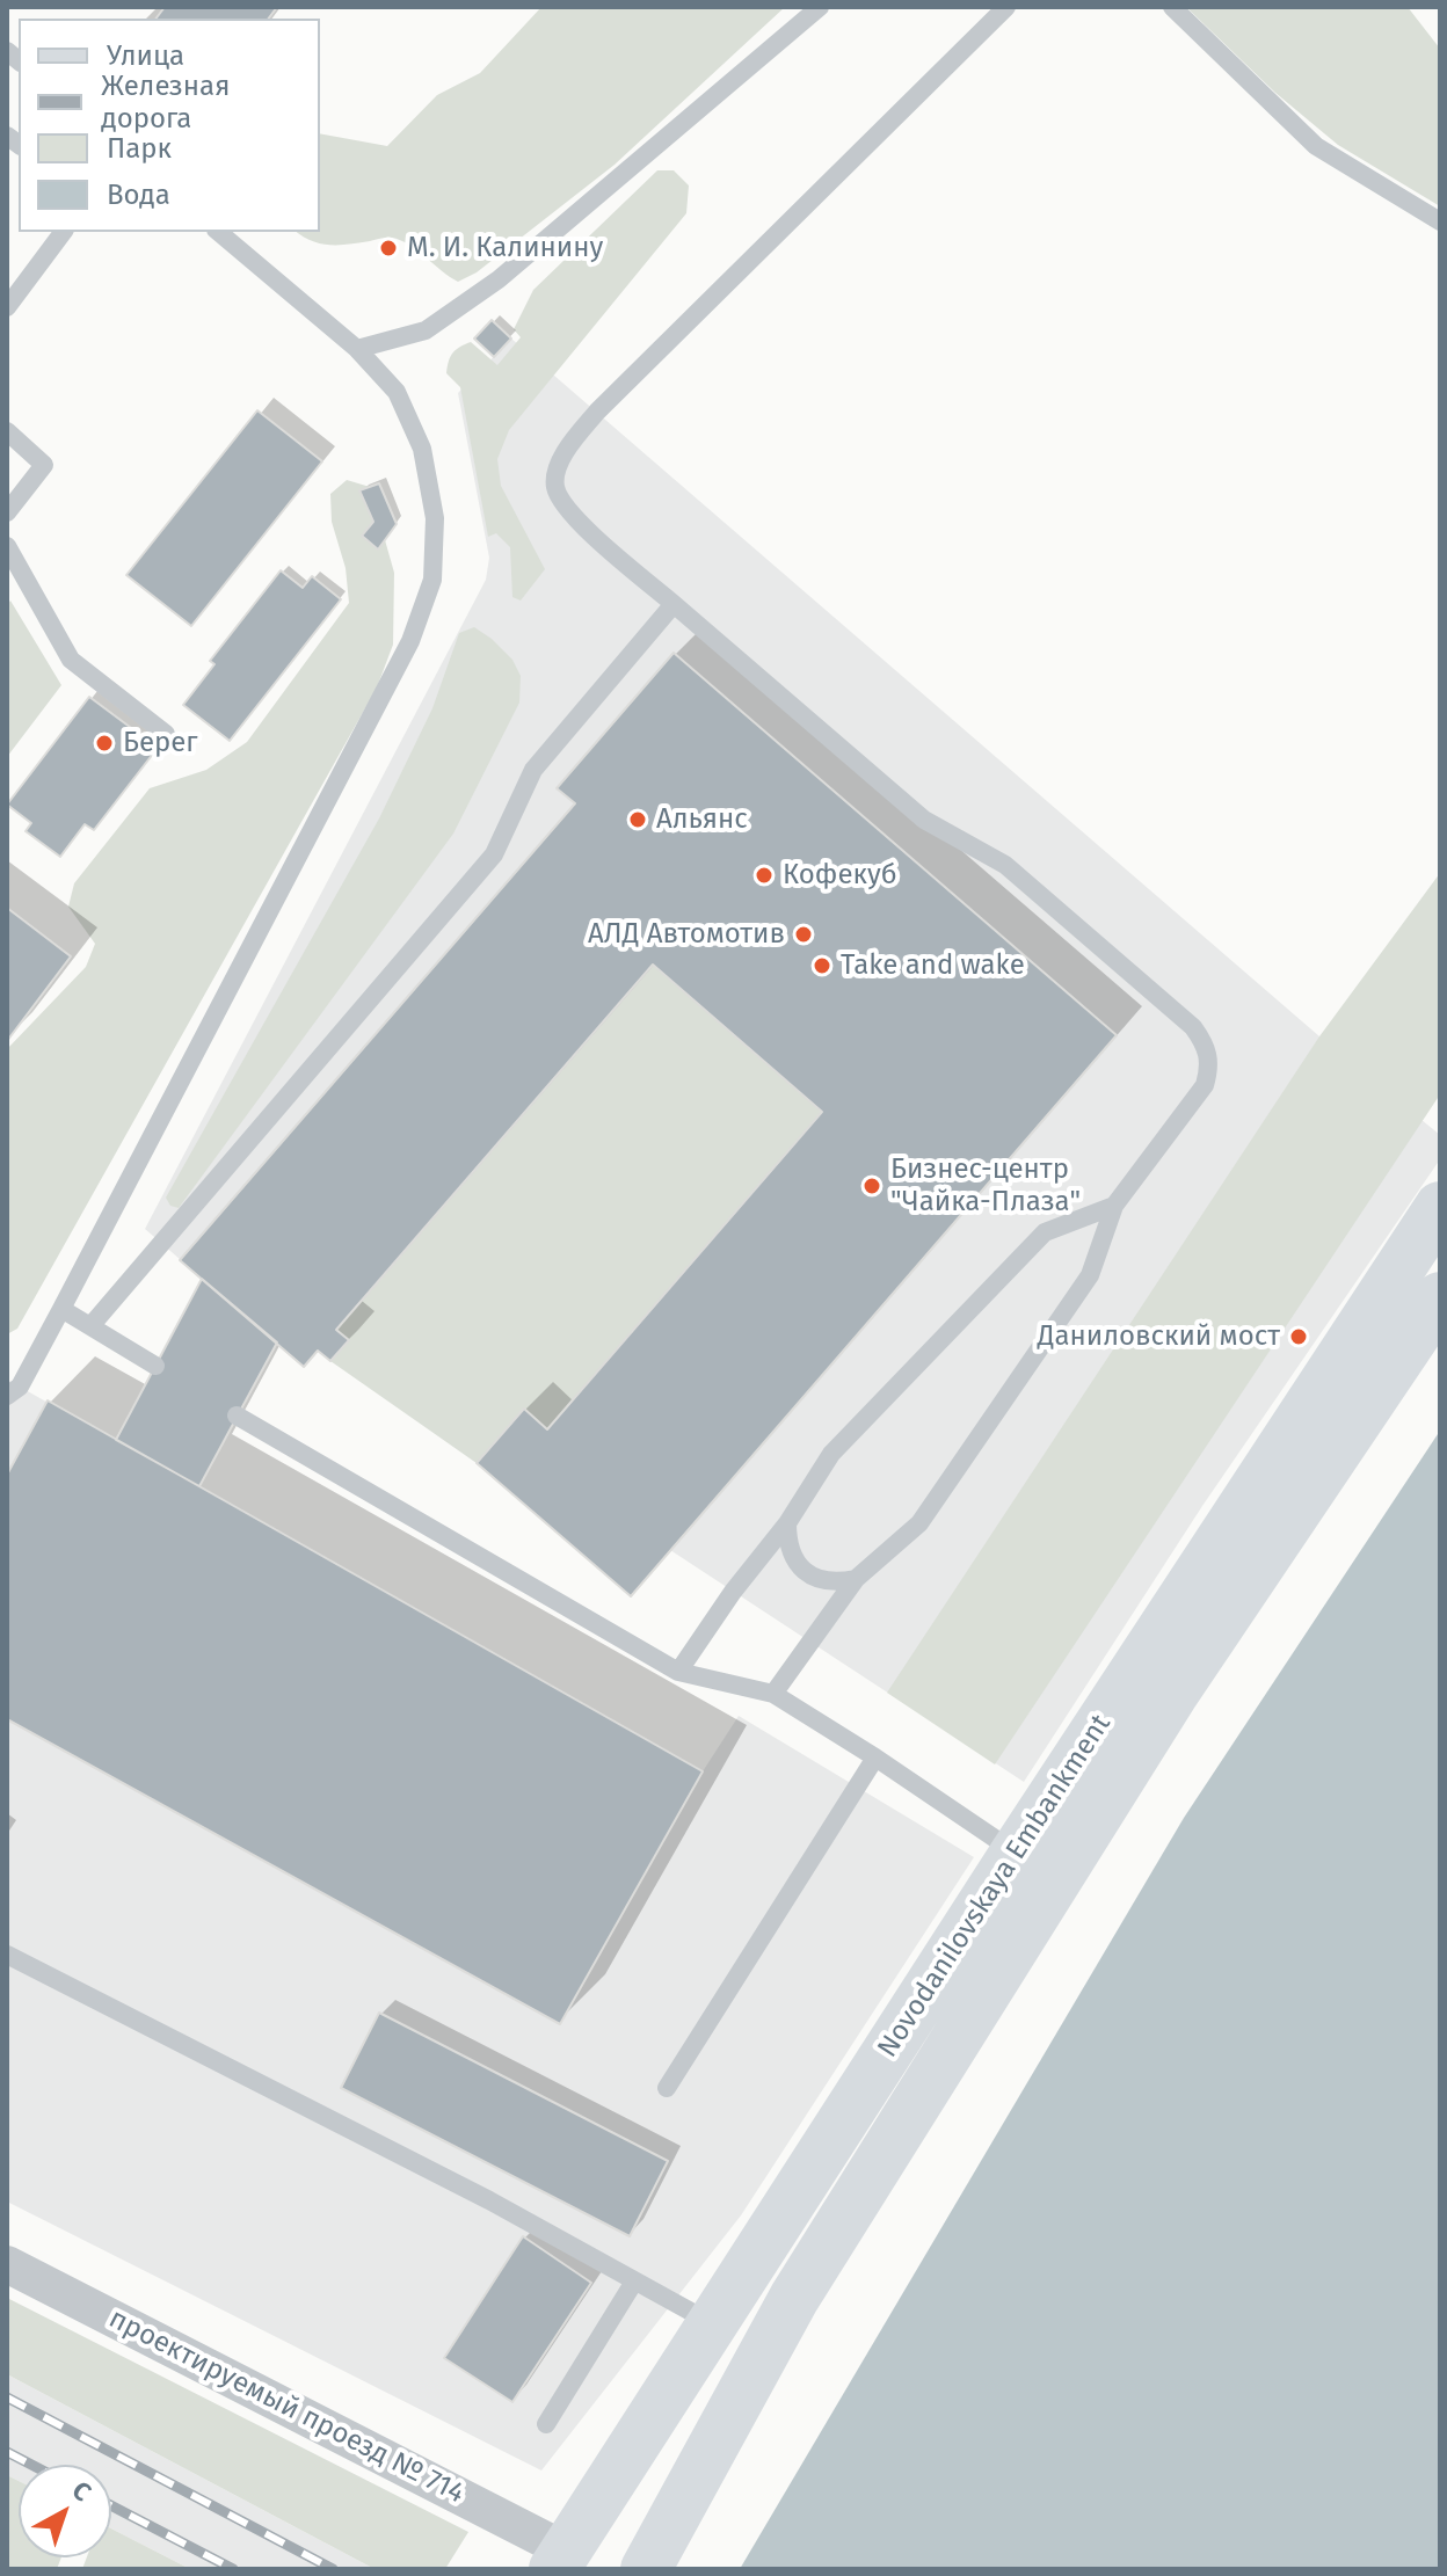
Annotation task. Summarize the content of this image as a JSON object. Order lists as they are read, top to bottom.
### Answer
{
  "streets": {
    "main road": ["Novodanilovskaya Embankment"],
    "street": ["проектируемый проезд № 714"]
  },
  "crossings": [
    ["Novodanilovskaya Embankment", "проектируемый проезд № 714"]
  ],
  "places": [
    "М. И. Калинину",
    "Берег",
    "Альянс",
    "Кофекуб",
    "АЛД Автомотив",
    "Take and wake",
    "Бизнес-центр \"Чайка-Плаза\"",
    "Даниловский мост"
  ],
  "legend": [
    "Улица",
    "Железная дорога",
    "Парк",
    "Вода"
  ],
  "north": "top right"
}
